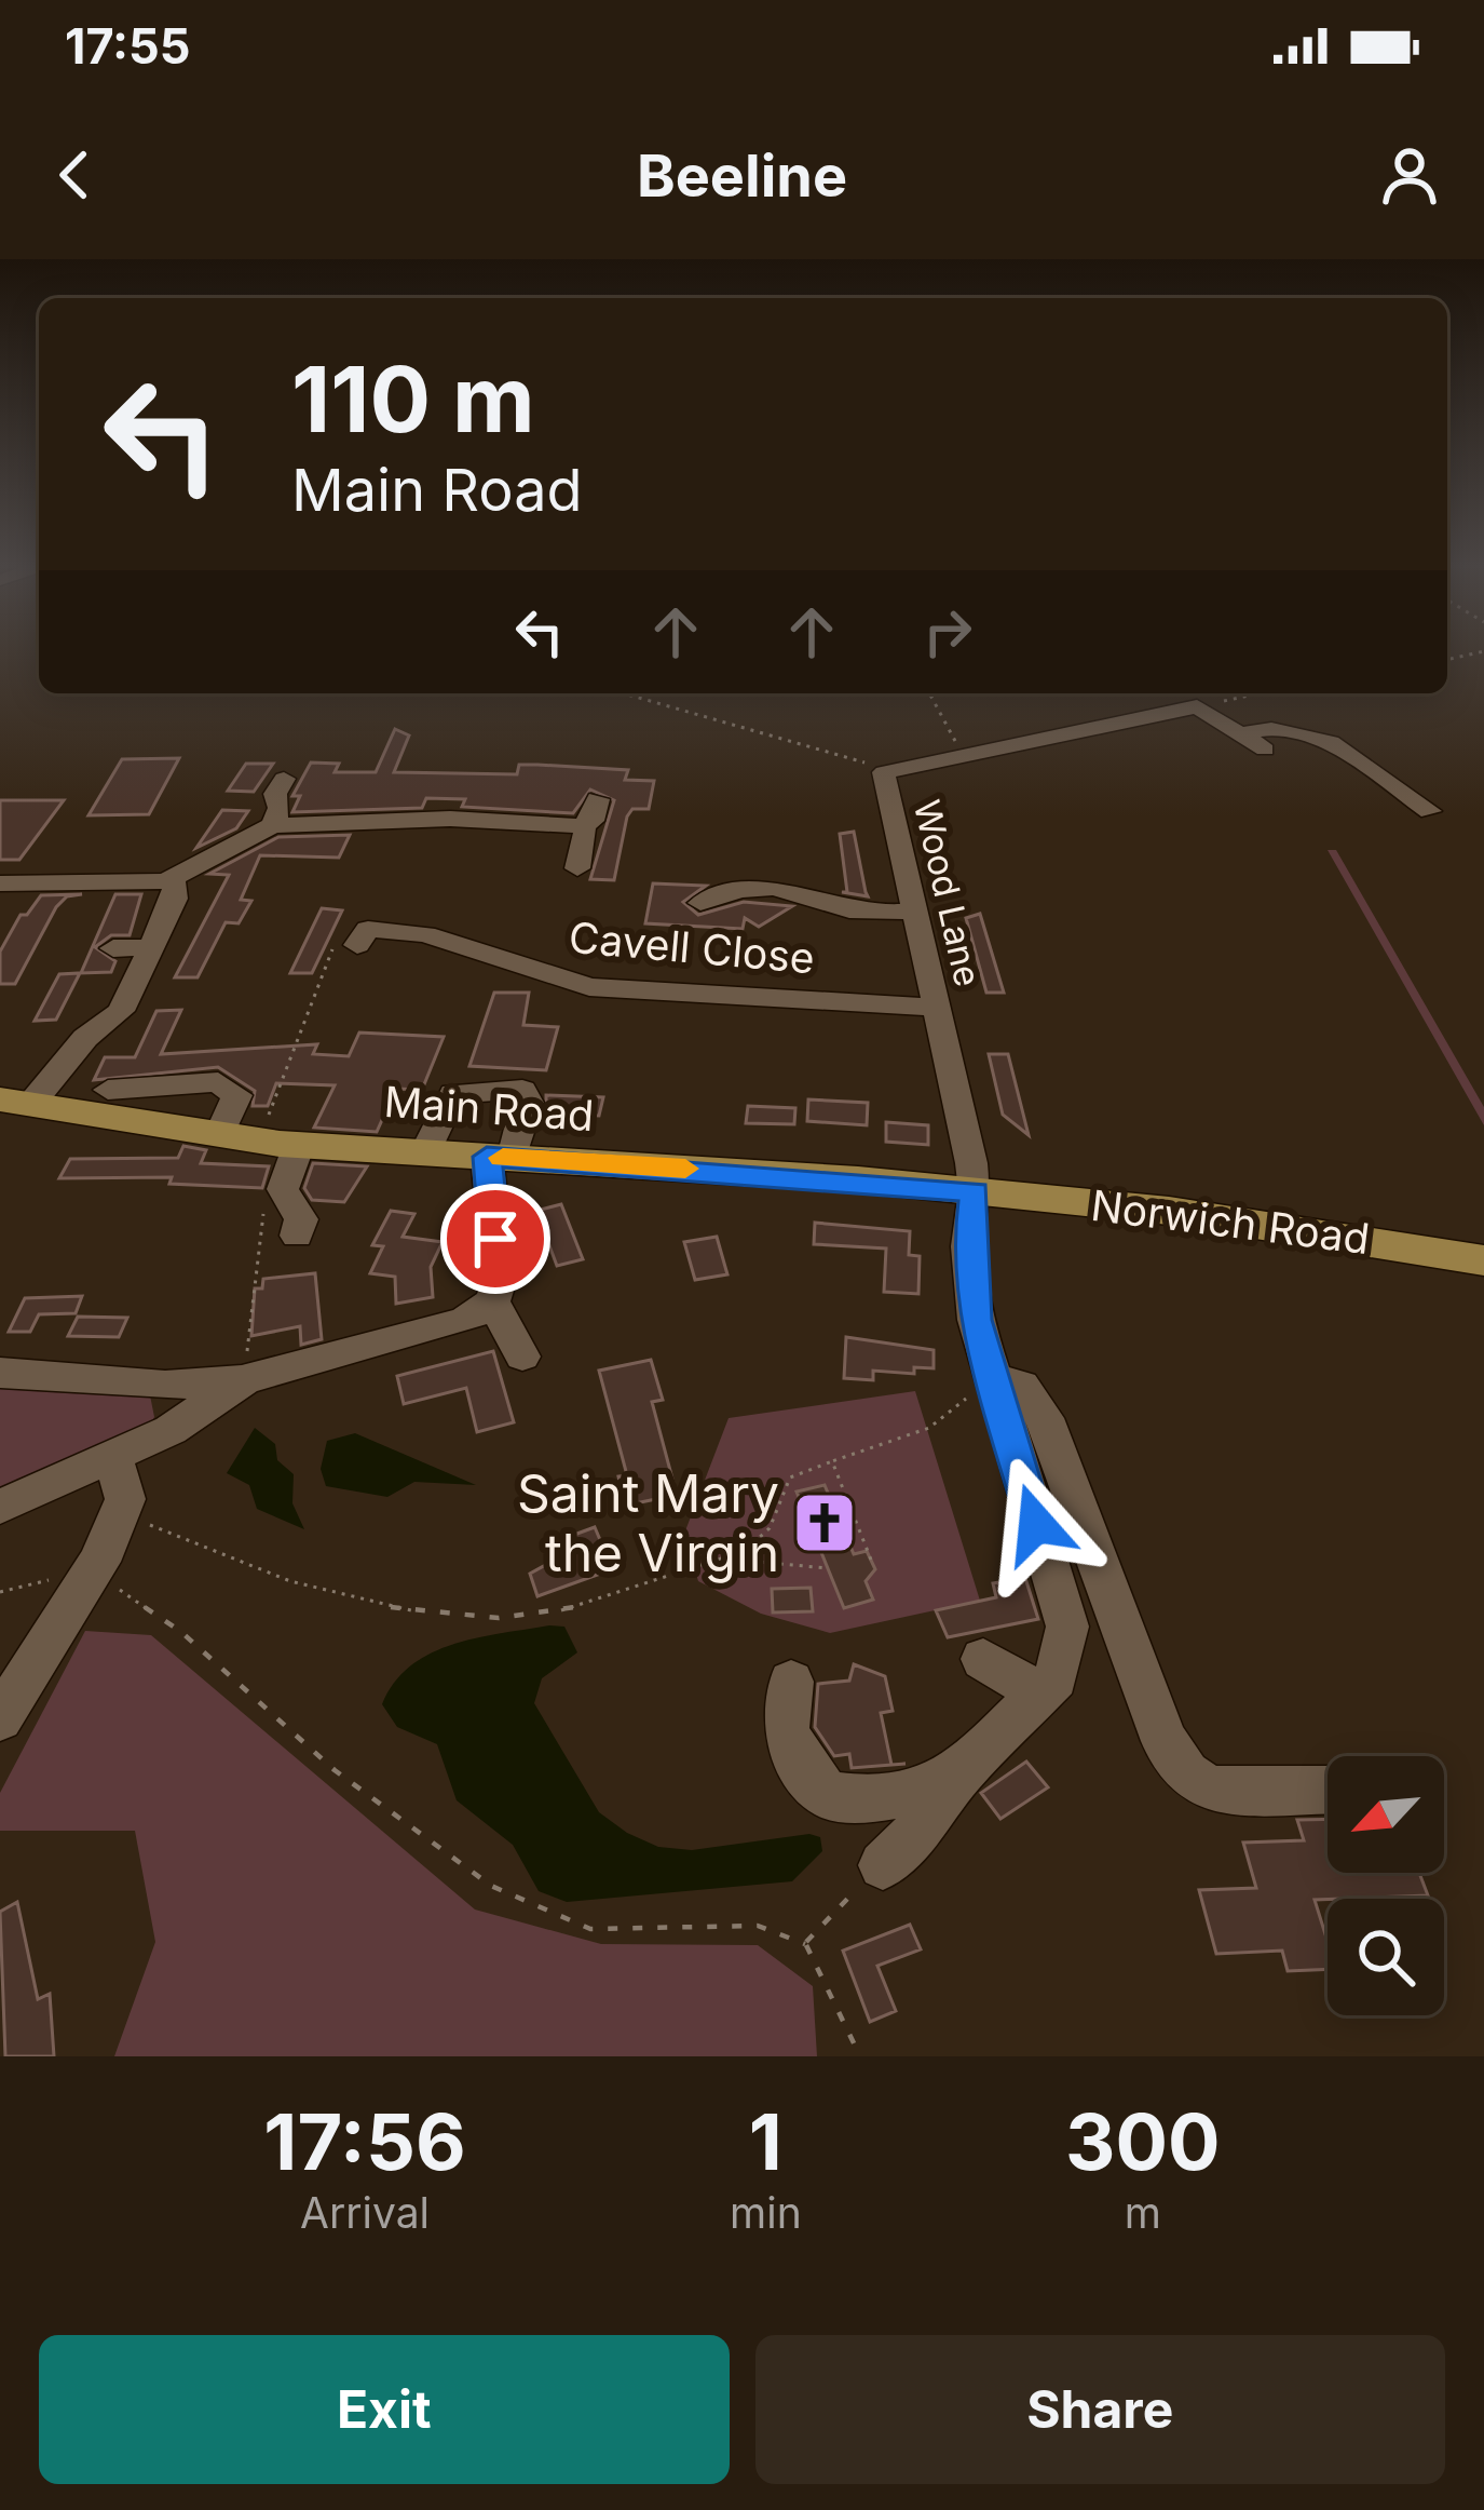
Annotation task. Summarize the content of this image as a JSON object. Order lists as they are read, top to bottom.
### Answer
{
  "streets": {
    "main road": ["Main Road", "Norwich Road"],
    "street": ["Wood Lane", "Cavell Close"]
  },
  "crossings": [
    ["Wood Lane", "Cavell Close"],
    ["Wood Lane", "Main Road"],
    ["Wood Lane", "Norwich Road"],
    ["Main Road", "Norwich Road"]
  ],
  "places": {
    "church": ["Saint Mary the Virgin"]
  },
  "north": "bottom left",
  "page": {
    "status": "17:55",
    "header": "Beeline",
    "turn": ["110 m", "Main Road"],
    "eta": [
      "17:56",
      "Arrival",
      "1",
      "min",
      "300",
      "m"
    ],
    "buttons": ["Exit", "Share"]
  }
}
